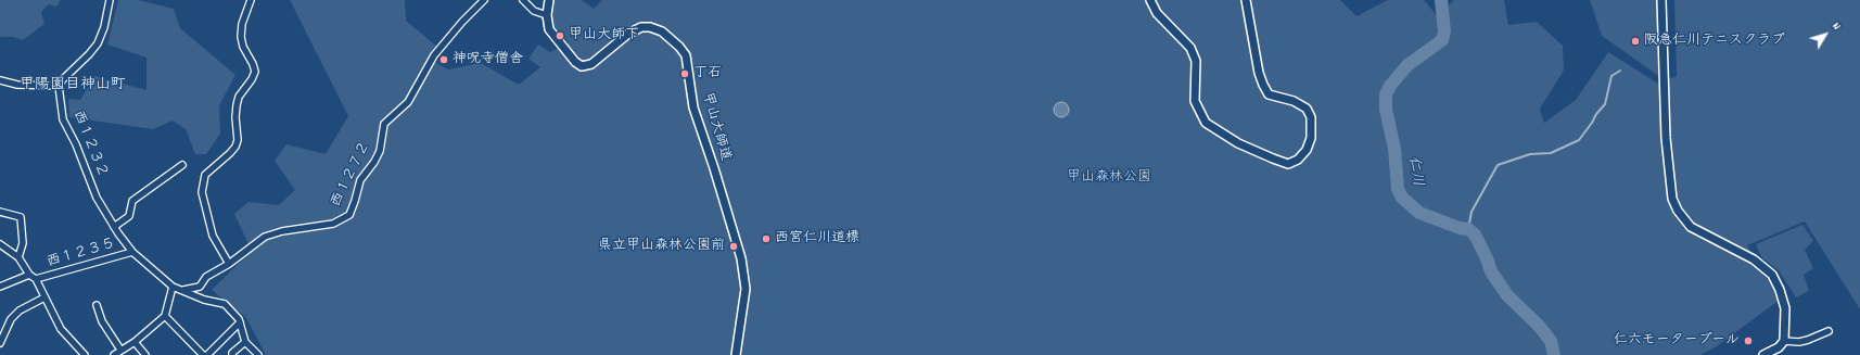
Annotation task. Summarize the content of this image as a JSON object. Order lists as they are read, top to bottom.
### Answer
{
  "streets": {
    "street": [
      "甲山大師道",
      "西１２３２",
      "西１２７２",
      "西１２３５"
    ]
  },
  "crossings": [
    ["西１２３２", "西１２３５"]
  ],
  "districts": ["甲陽園目神山町"],
  "water": ["仁川"],
  "parks": ["甲山森林公園"],
  "places": [
    "甲山大師下",
    "阪急仁川テニスクラブ",
    "神呪寺僧舎",
    "丁石",
    "西宮仁川道標",
    "県立甲山森林公園前",
    "仁六モータープール"
  ],
  "north": "top right"
}
